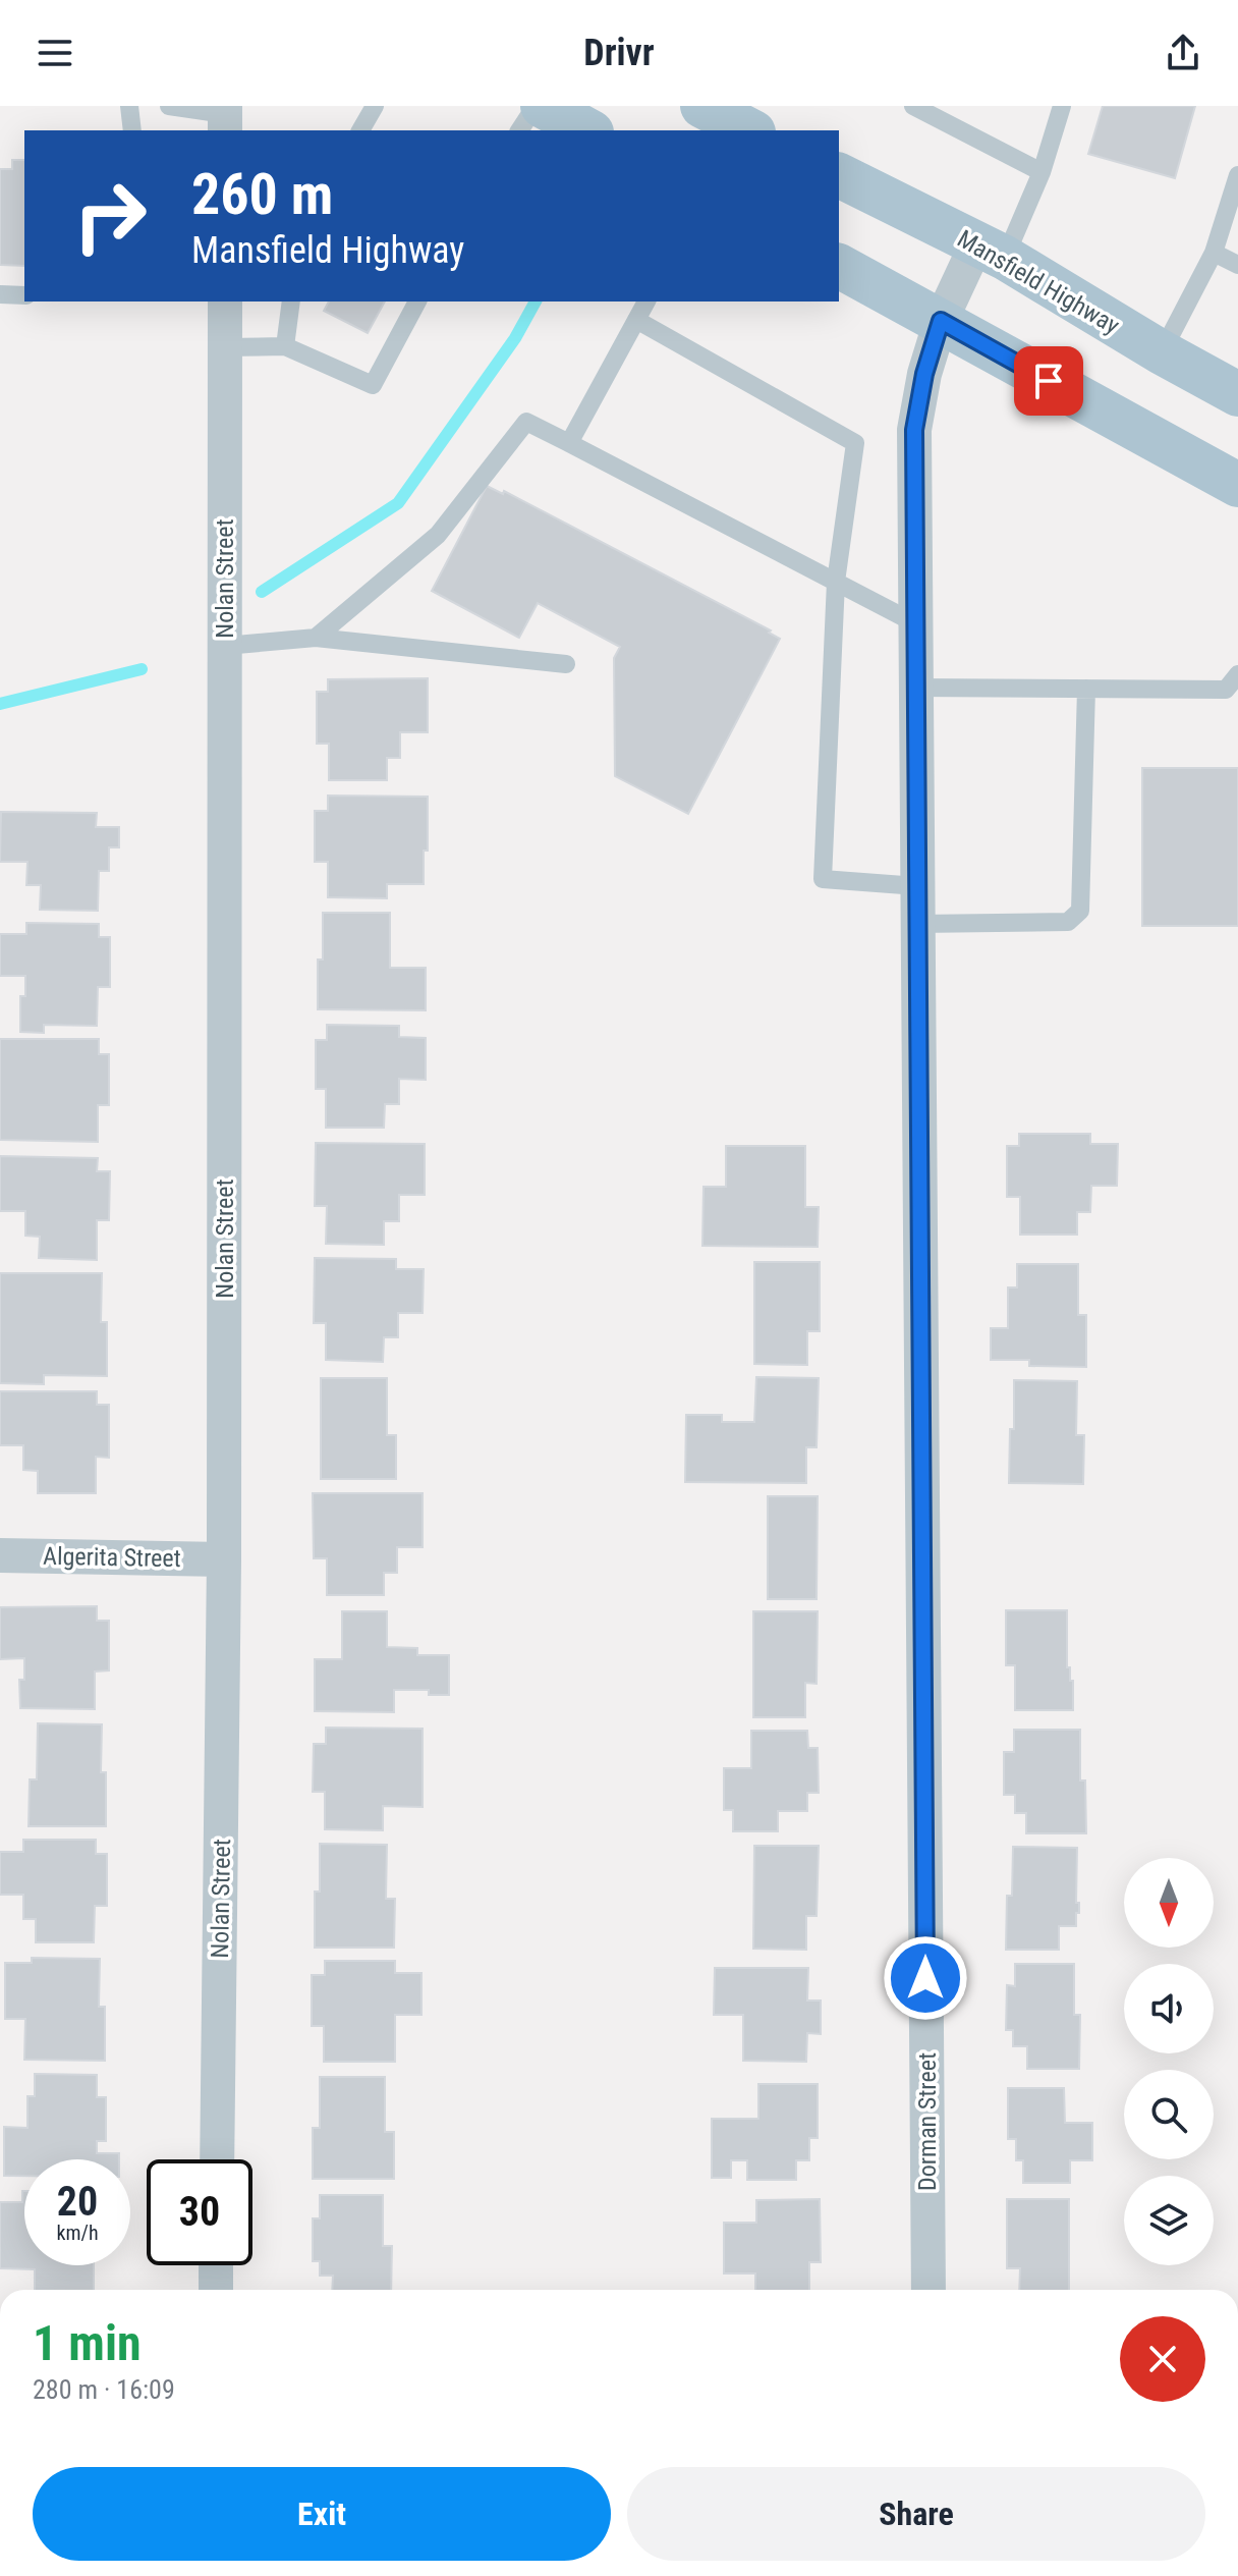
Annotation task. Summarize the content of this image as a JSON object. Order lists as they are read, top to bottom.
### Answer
{
  "streets": {
    "main road": ["Mansfield Highway"],
    "street": ["Nolan Street", "Algerita Street", "Dorman Street"]
  },
  "crossings": [
    ["Mansfield Highway", "Dorman Street"],
    ["Nolan Street", "Algerita Street"]
  ],
  "north": "bottom",
  "page": {
    "header": "Drivr",
    "turn": ["260 m", "Mansfield Highway"],
    "speed": "20 km/h",
    "limit": "30",
    "heading": ["1 min", "280 m · 16:09"],
    "buttons": ["Exit", "Share"]
  }
}
